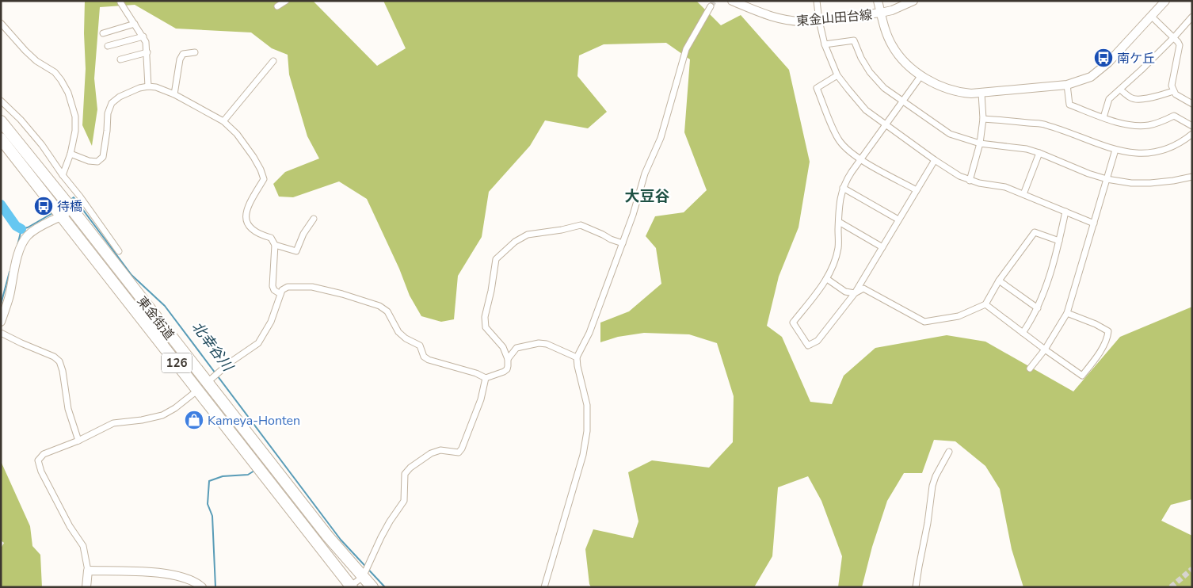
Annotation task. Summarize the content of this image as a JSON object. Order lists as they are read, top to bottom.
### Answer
{
  "streets": {
    "highway": ["東金街道", "126"],
    "street": ["東金山田台線"]
  },
  "districts": ["大豆谷"],
  "water": ["北幸谷川"],
  "places": {
    "bus stop": ["南ケ丘", "待橋"],
    "shop": ["Kameya-Honten"]
  }
}
